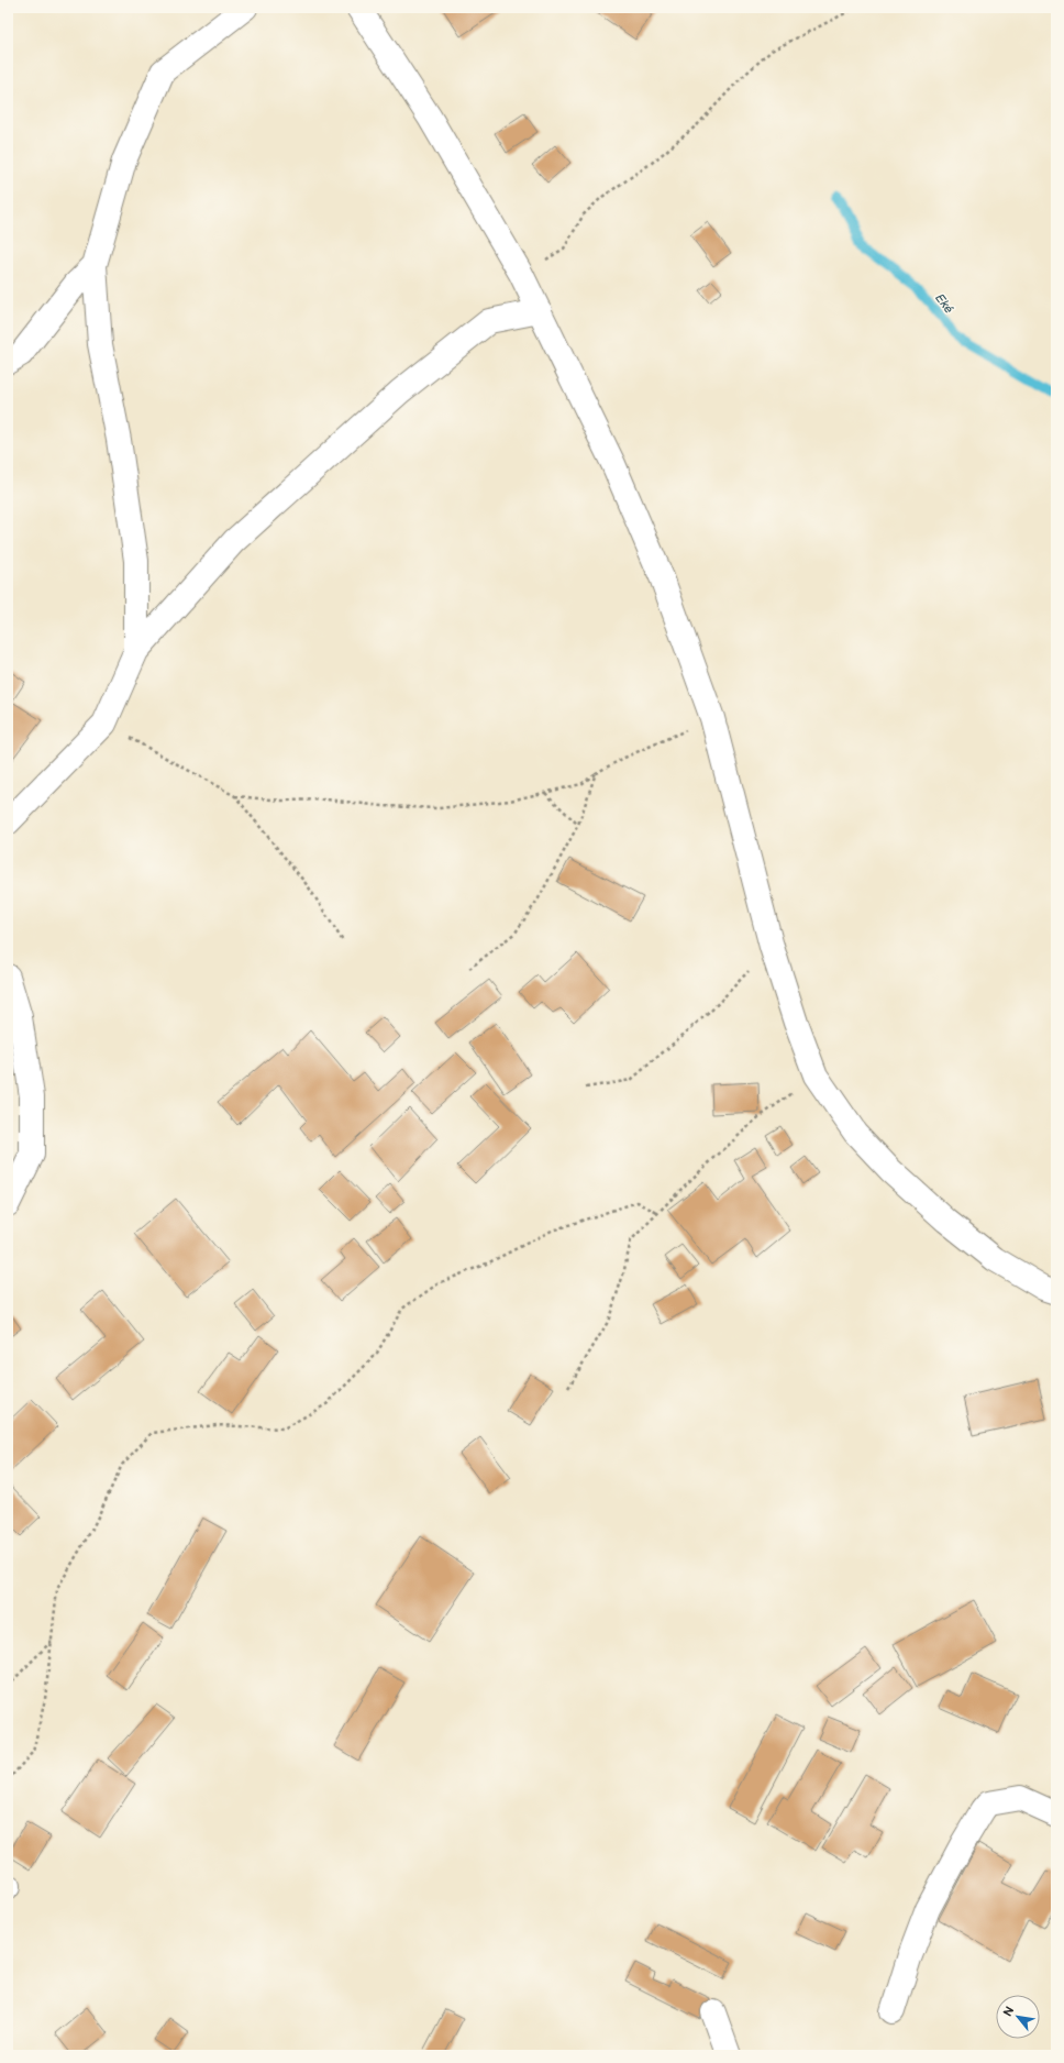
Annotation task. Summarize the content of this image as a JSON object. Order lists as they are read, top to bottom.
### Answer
{
  "water": ["Eké"],
  "north": "top left"
}
